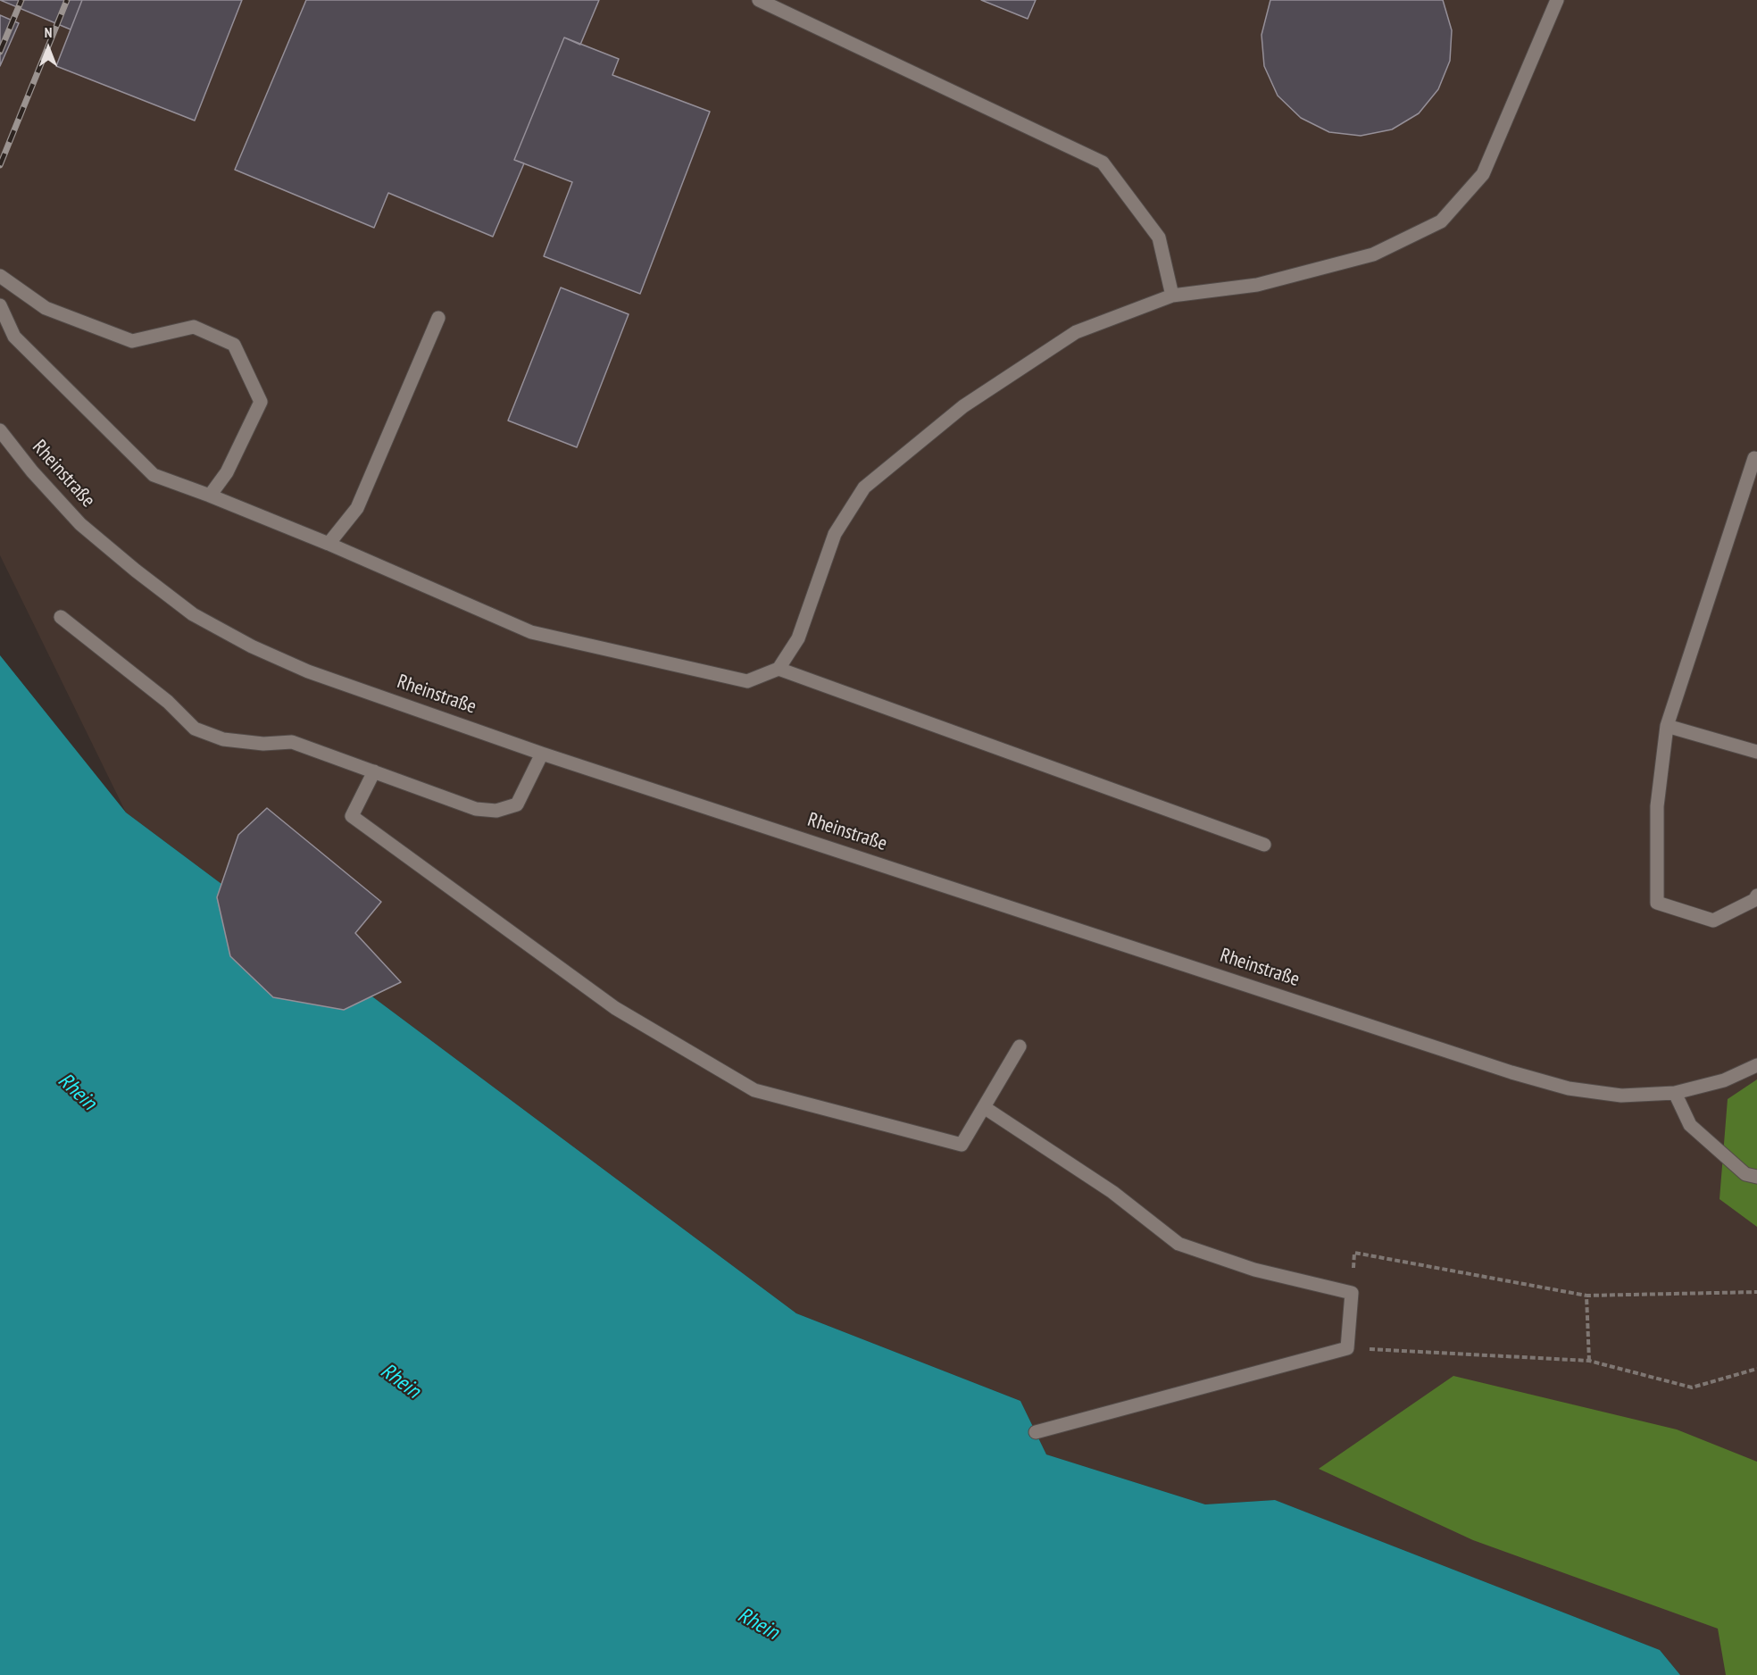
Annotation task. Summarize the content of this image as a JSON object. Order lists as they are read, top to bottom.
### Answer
{
  "streets": {
    "street": ["Rheinstraße"]
  },
  "water": ["Rhein"],
  "north": "top"
}
